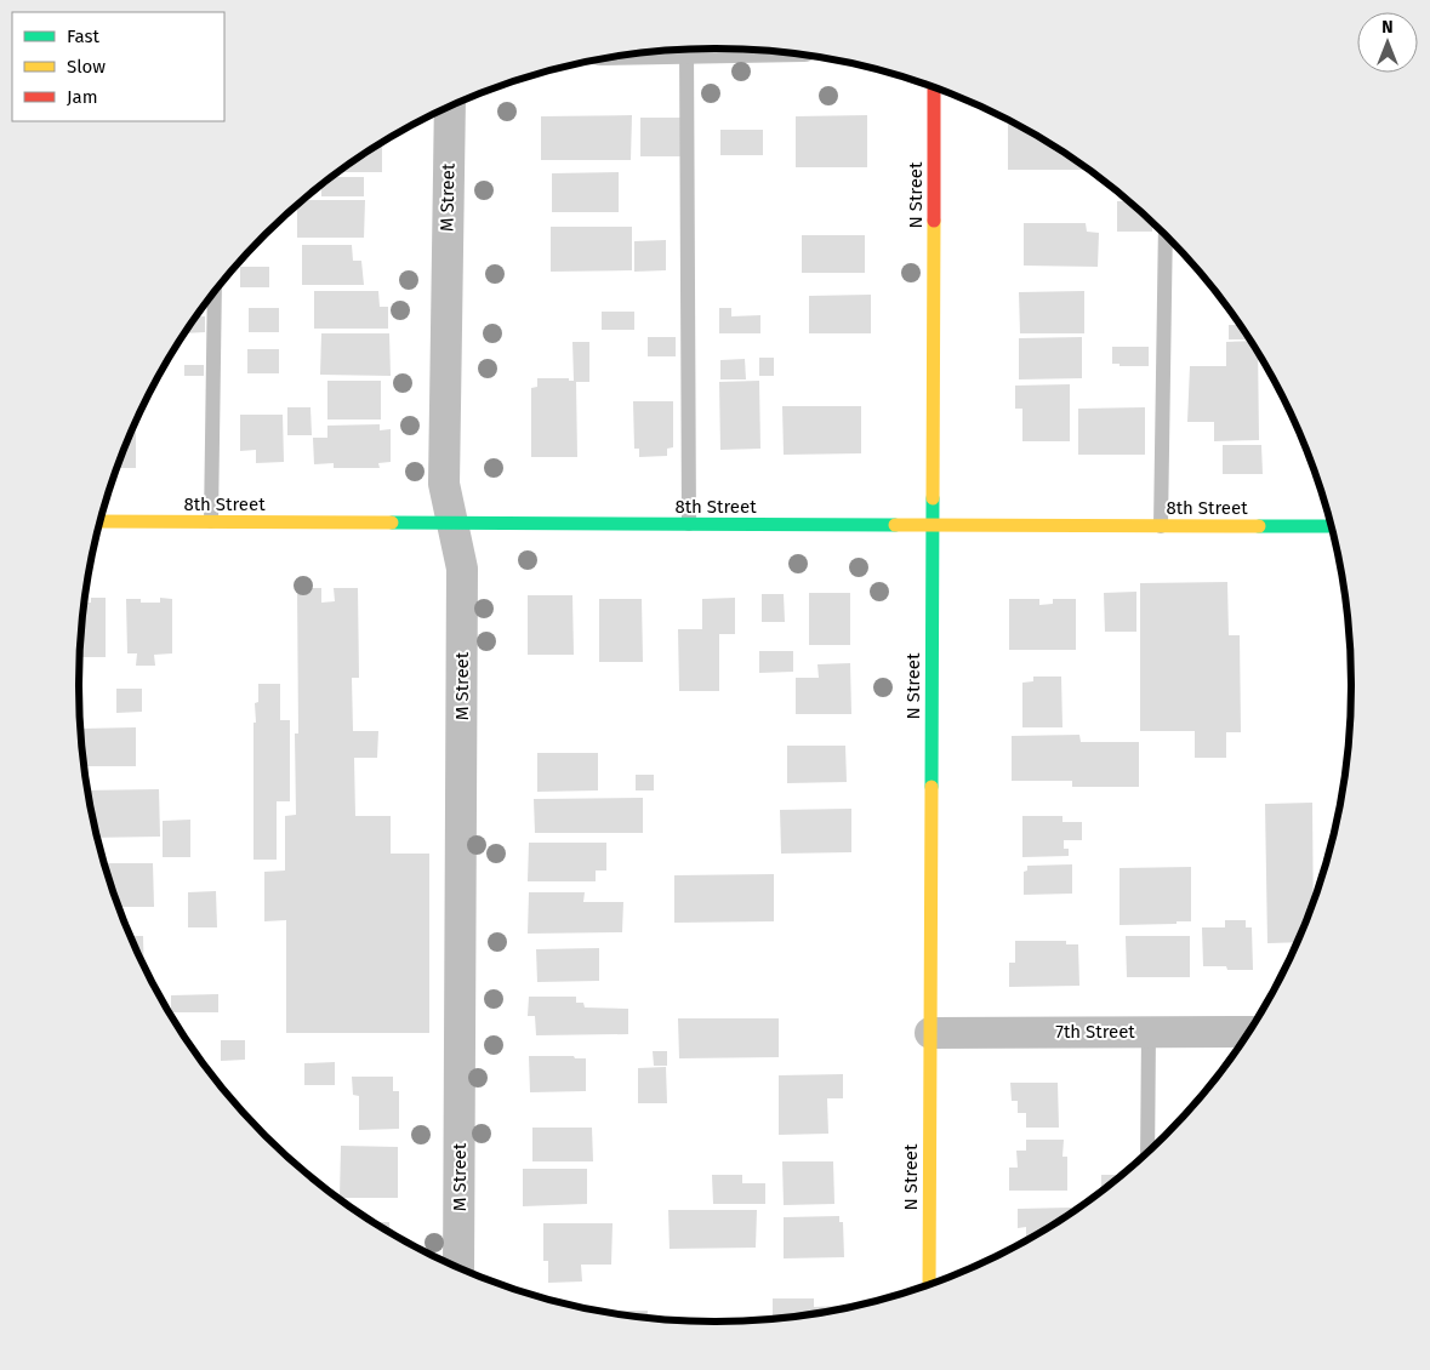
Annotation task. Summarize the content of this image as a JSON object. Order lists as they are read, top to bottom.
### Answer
{
  "streets": {
    "street": [
      "N Street",
      "M Street",
      "8th Street",
      "7th Street"
    ]
  },
  "crossings": [
    ["N Street", "8th Street"],
    ["N Street", "7th Street"],
    ["M Street", "8th Street"]
  ],
  "legend": ["Fast", "Slow", "Jam"],
  "north": "top"
}
